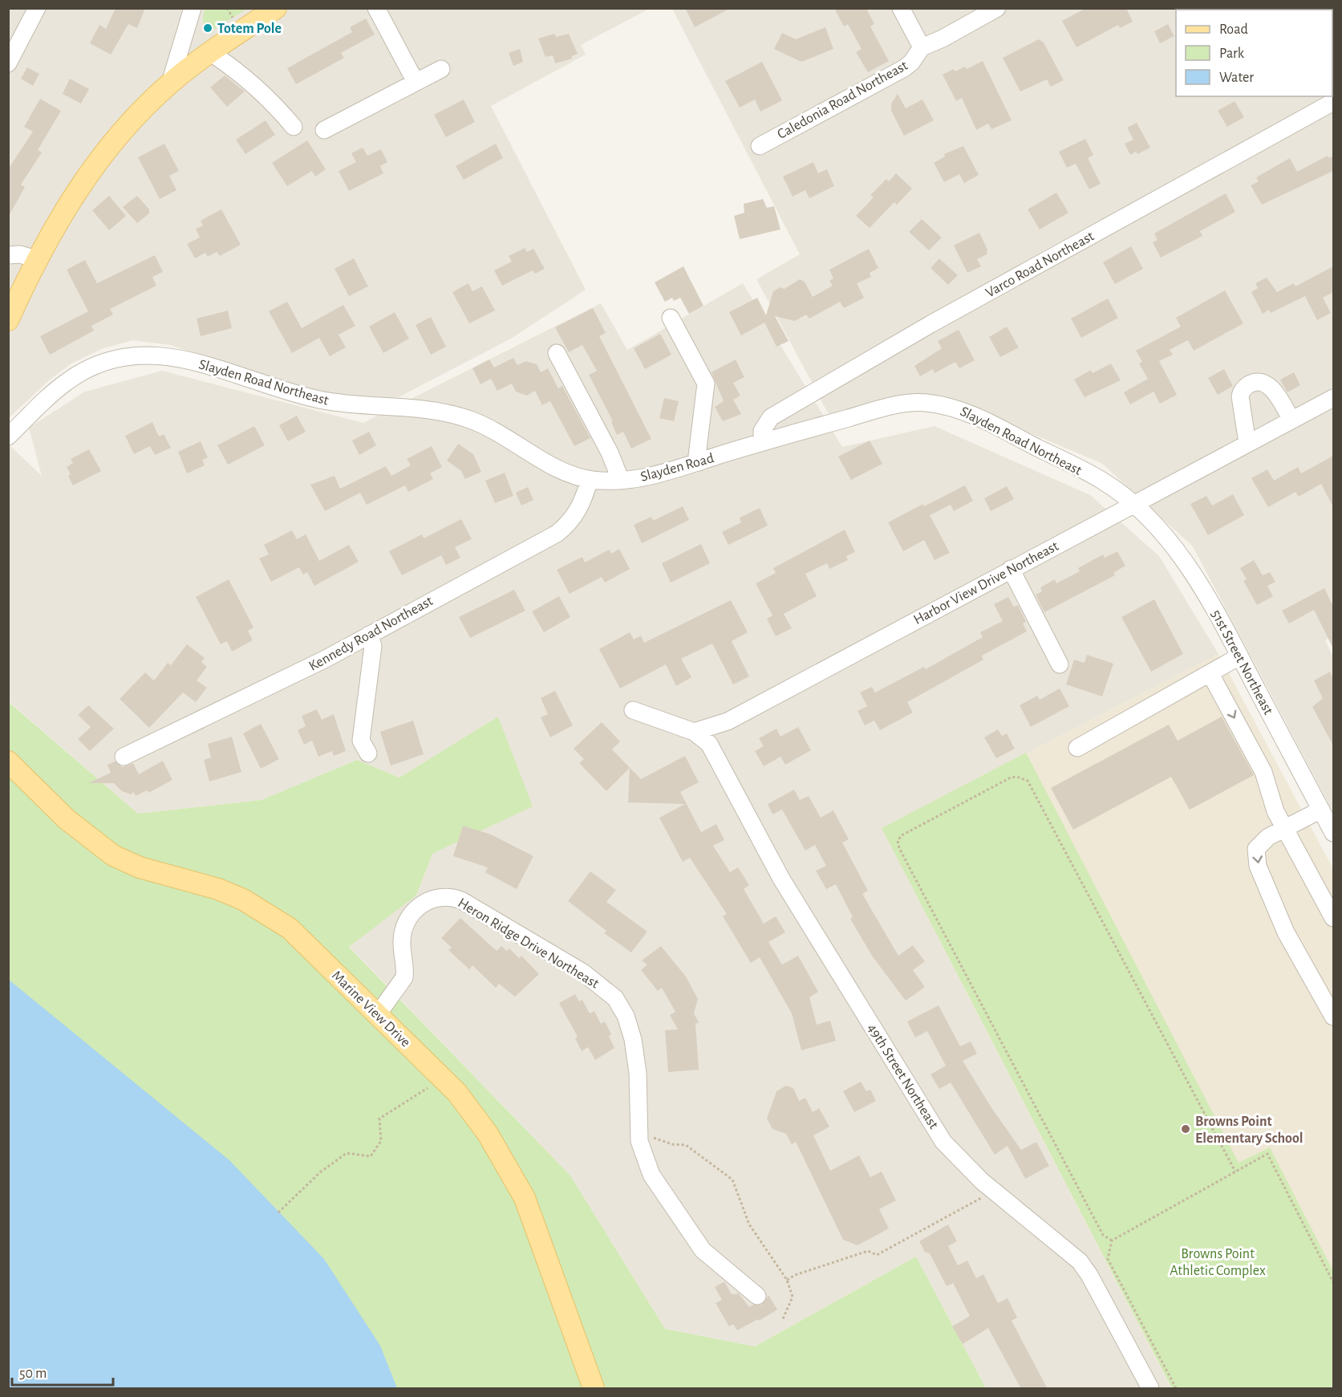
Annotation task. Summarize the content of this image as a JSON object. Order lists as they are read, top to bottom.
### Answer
{
  "streets": {
    "main road": ["Marine View Drive"],
    "street": [
      "Caledonia Road Northeast",
      "Varco Road Northeast",
      "Slayden Road Northeast",
      "Slayden Road",
      "Harbor View Drive Northeast",
      "Kennedy Road Northeast",
      "51st Street Northeast",
      "Heron Ridge Drive Northeast",
      "49th Street Northeast"
    ]
  },
  "crossings": [
    ["Varco Road Northeast", "Slayden Road Northeast"],
    ["Varco Road Northeast", "Slayden Road"],
    ["Slayden Road Northeast", "Slayden Road"],
    ["Slayden Road Northeast", "Harbor View Drive Northeast"],
    ["Slayden Road Northeast", "Kennedy Road Northeast"],
    ["Slayden Road Northeast", "51st Street Northeast"],
    ["Slayden Road", "Kennedy Road Northeast"],
    ["Harbor View Drive Northeast", "51st Street Northeast"],
    ["Harbor View Drive Northeast", "49th Street Northeast"],
    ["Heron Ridge Drive Northeast", "Marine View Drive"]
  ],
  "parks": ["Browns Point Athletic Complex"],
  "places": ["Totem Pole", "Browns Point Elementary School"],
  "legend": ["Road", "Park", "Water"],
  "scale_bar": "50 m"
}
